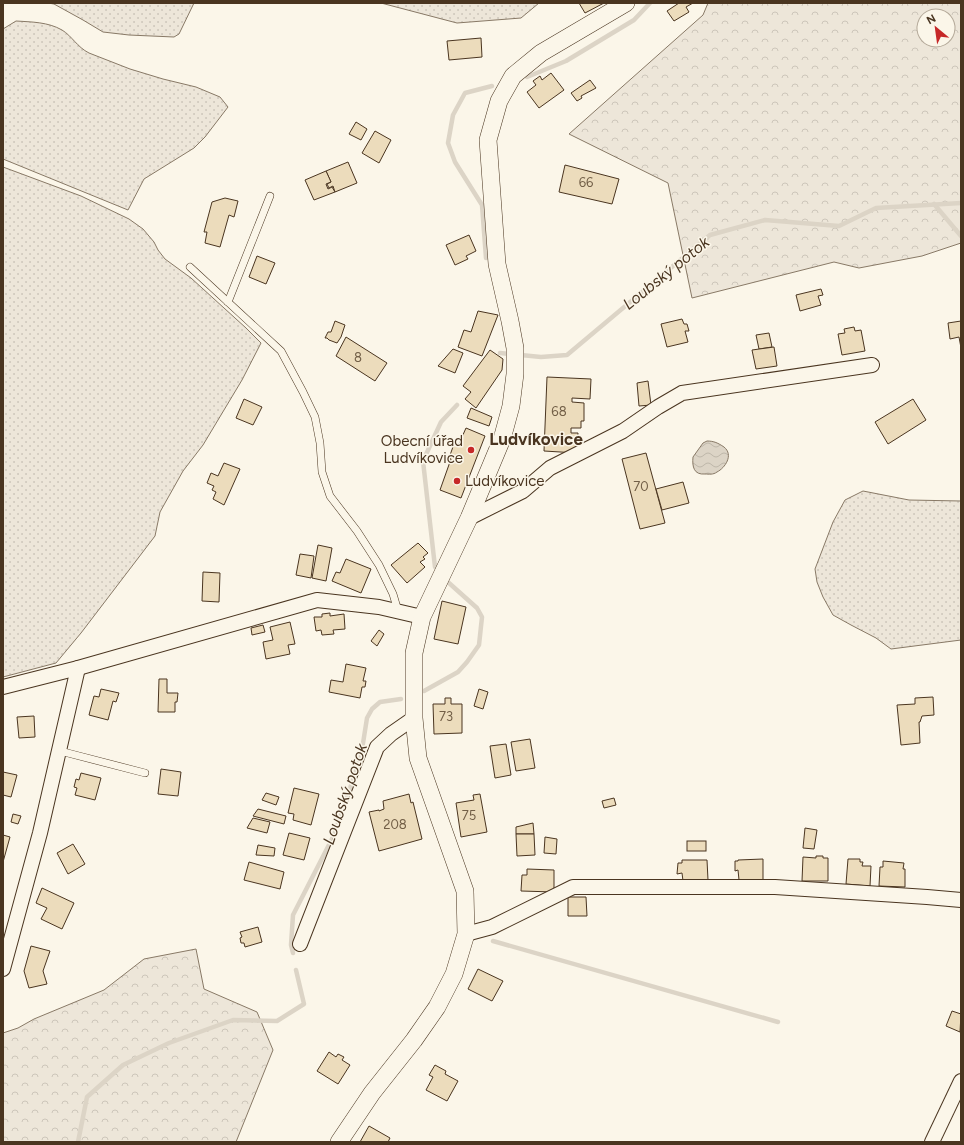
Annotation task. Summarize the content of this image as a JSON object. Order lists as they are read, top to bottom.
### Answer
{
  "districts": ["Ludvíkovice"],
  "water": ["Loubský potok"],
  "places": ["Obecní úřad Ludvíkovice", "Ludvíkovice"],
  "house_numbers": [
    "66",
    "8",
    "68",
    "70",
    "73",
    "75",
    "208"
  ],
  "north": "top left"
}
